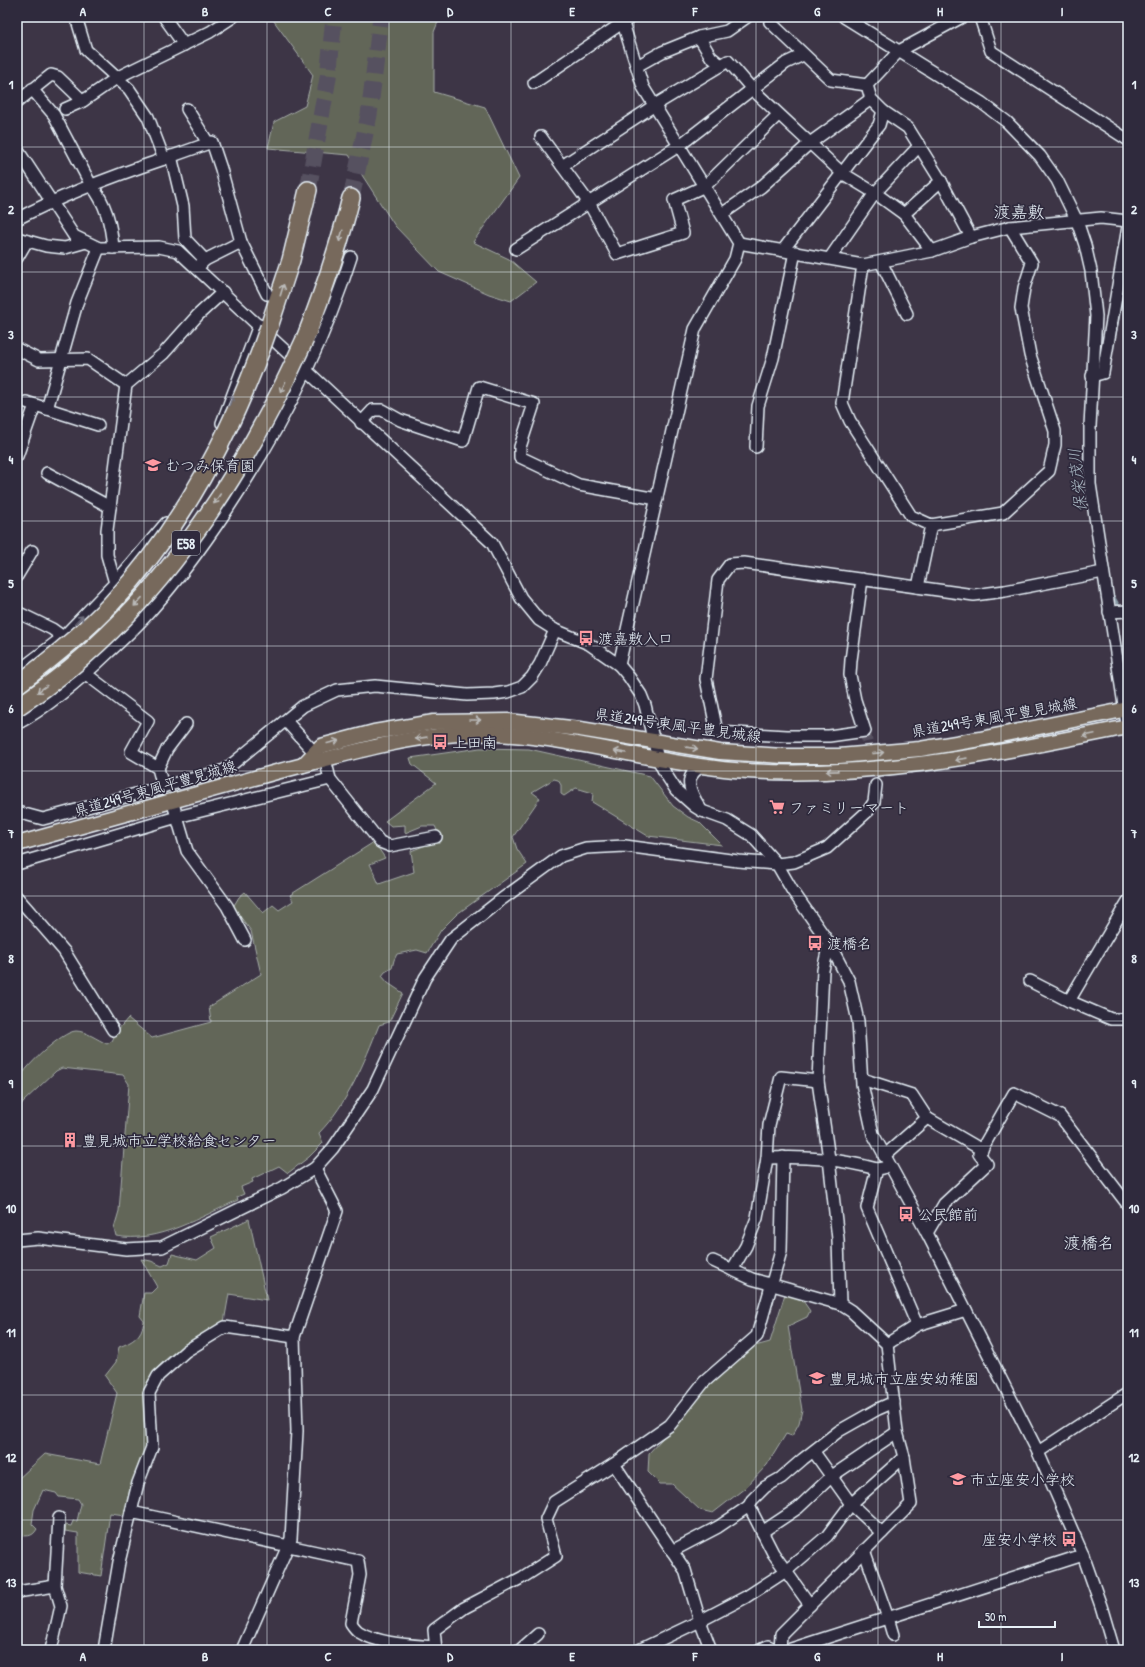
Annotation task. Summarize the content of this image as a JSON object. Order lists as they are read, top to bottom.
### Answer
{
  "streets": {
    "highway": ["E58"],
    "main road": ["県道249号東風平豊見城線"]
  },
  "districts": ["渡嘉敷", "渡橋名"],
  "water": ["保栄茂川"],
  "places": {
    "school or university": ["むつみ保育園", "豊見城市立座安幼稚園", "市立座安小学校"],
    "bus stop": [
      "渡嘉敷入口",
      "上田南",
      "渡橋名",
      "公民館前",
      "座安小学校"
    ],
    "supermarket": ["ファミリーマート"],
    "building": ["豊見城市立学校給食センター"]
  },
  "scale_bar": "50 m",
  "grid": {
    "columns": [
      "A",
      "B",
      "C",
      "D",
      "E",
      "F",
      "G",
      "H",
      "I"
    ],
    "rows": [
      "1",
      "2",
      "3",
      "4",
      "5",
      "6",
      "7",
      "8",
      "9",
      "10",
      "11",
      "12",
      "13"
    ]
  }
}
